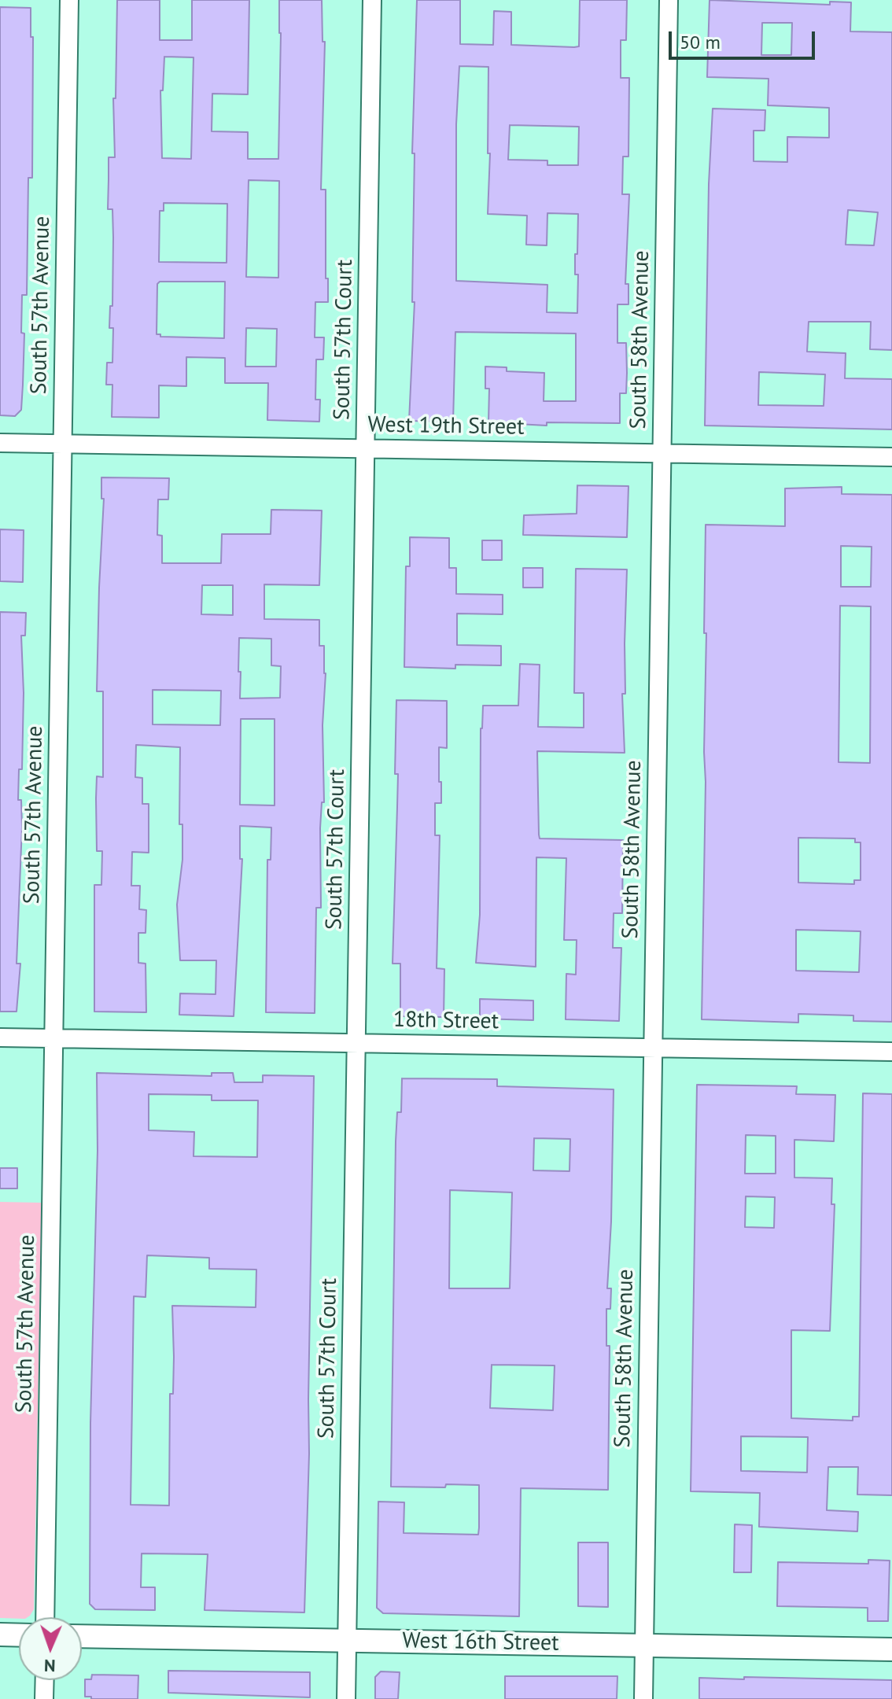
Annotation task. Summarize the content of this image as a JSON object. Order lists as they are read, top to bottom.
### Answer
{
  "streets": {
    "street": [
      "South 57th Avenue",
      "South 57th Court",
      "South 58th Avenue",
      "West 19th Street",
      "18th Street",
      "West 16th Street"
    ]
  },
  "crossings": [
    ["South 57th Avenue", "West 19th Street"],
    ["South 57th Avenue", "18th Street"],
    ["South 57th Court", "West 19th Street"],
    ["South 57th Court", "18th Street"],
    ["South 57th Court", "West 16th Street"],
    ["South 58th Avenue", "West 19th Street"],
    ["South 58th Avenue", "18th Street"],
    ["South 58th Avenue", "West 16th Street"]
  ],
  "scale_bar": "50 m",
  "north": "bottom"
}
